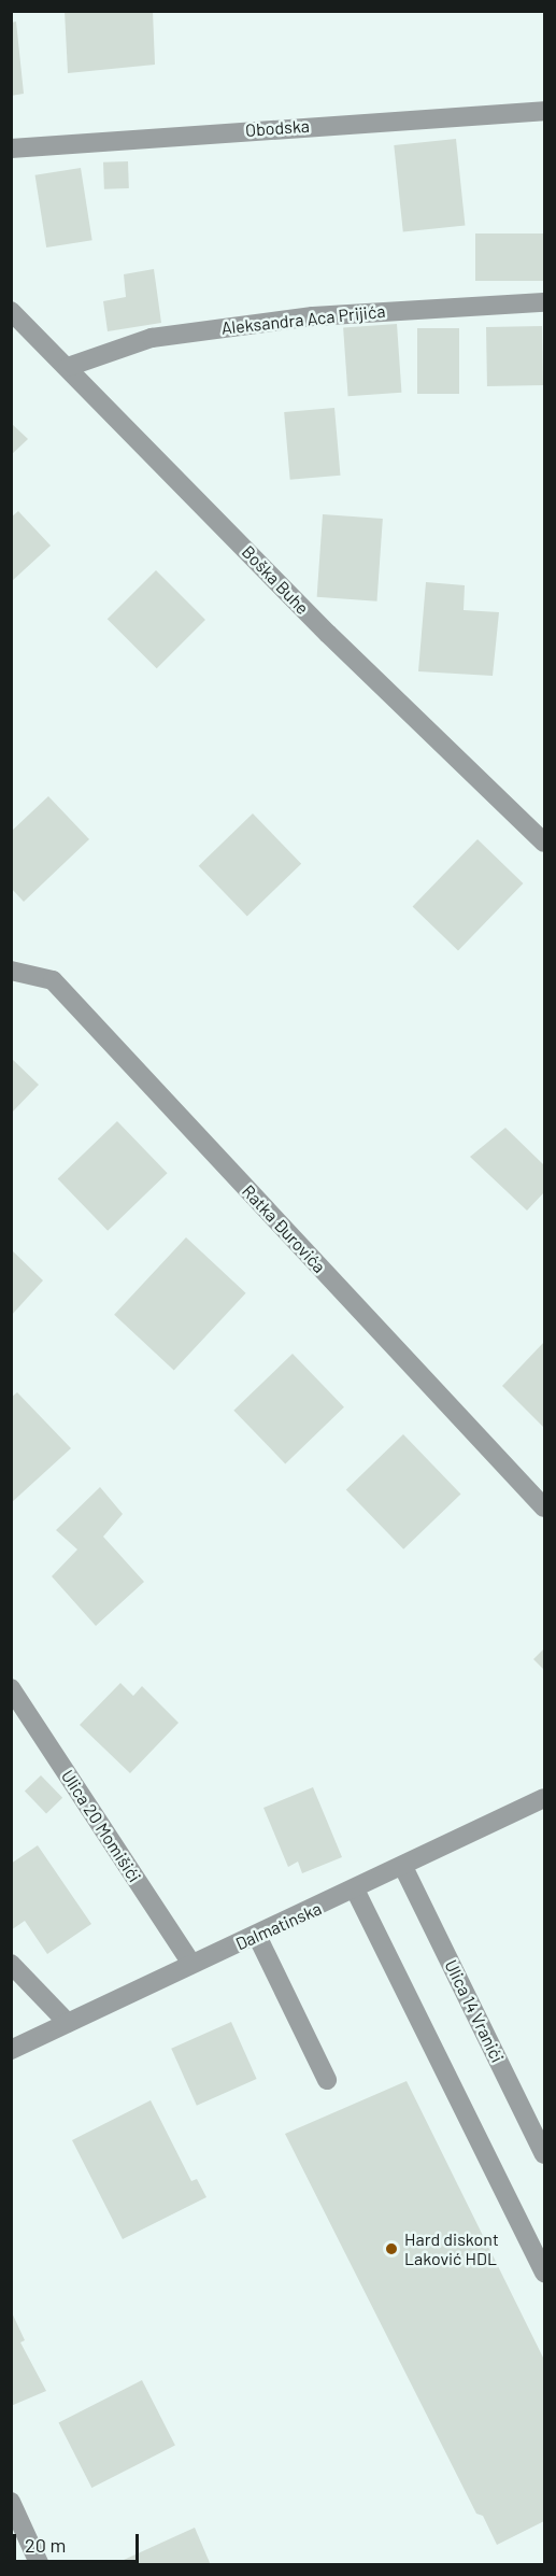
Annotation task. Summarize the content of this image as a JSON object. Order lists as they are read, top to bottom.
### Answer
{
  "streets": {
    "street": [
      "Obodska",
      "Aleksandra Aca Prijića",
      "Boška Buhe",
      "Ratka Đurovića",
      "Ulica 20 Momišići",
      "Dalmatinska",
      "Ulica 14 Vranići"
    ]
  },
  "crossings": [
    ["Aleksandra Aca Prijića", "Boška Buhe"],
    ["Ulica 20 Momišići", "Dalmatinska"],
    ["Dalmatinska", "Ulica 14 Vranići"]
  ],
  "places": ["Hard diskont Laković HDL"],
  "scale_bar": "20 m"
}
